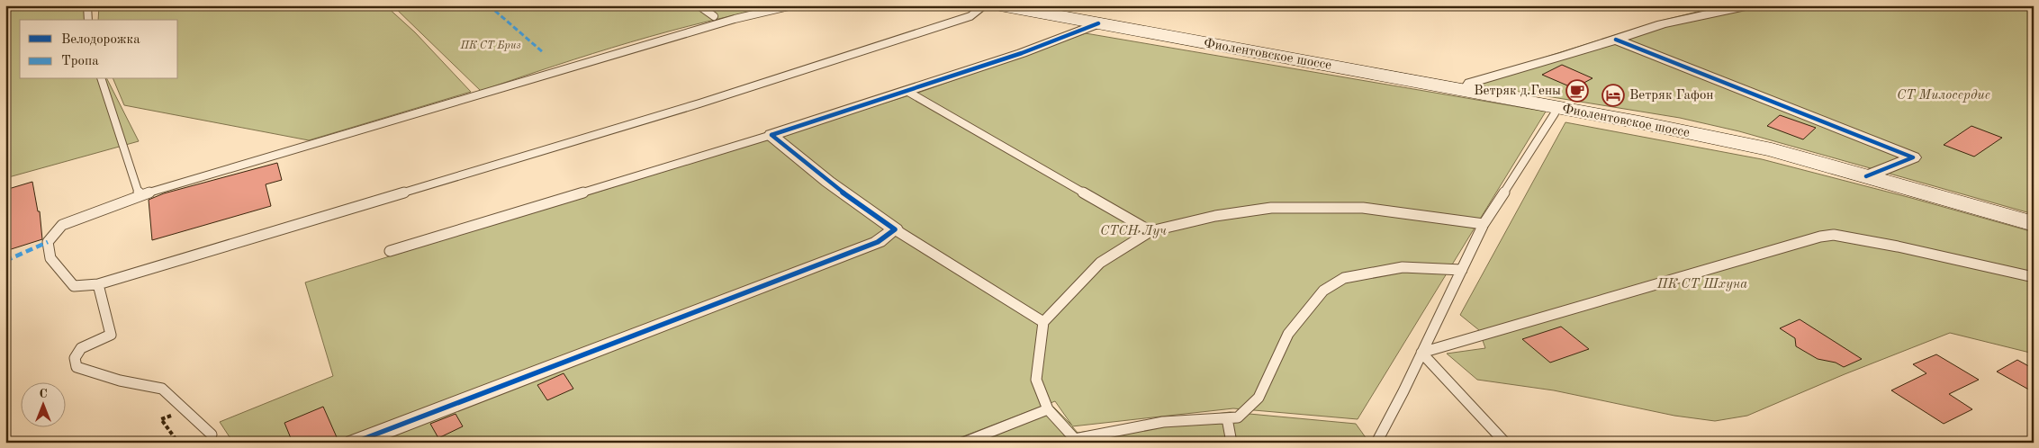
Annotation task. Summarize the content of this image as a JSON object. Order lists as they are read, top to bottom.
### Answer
{
  "streets": {
    "main road": ["Фиолентовское шоссе"]
  },
  "parks": [
    "ПК СТ Бриз",
    "СТ Милосердие",
    "СТСН Луч",
    "ПК СТ Шхуна"
  ],
  "places": {
    "cafe": ["Ветряк д.Гены"],
    "hotel": ["Ветряк Гафон"]
  },
  "legend": ["Велодорожка", "Тропа"],
  "north": "top"
}
